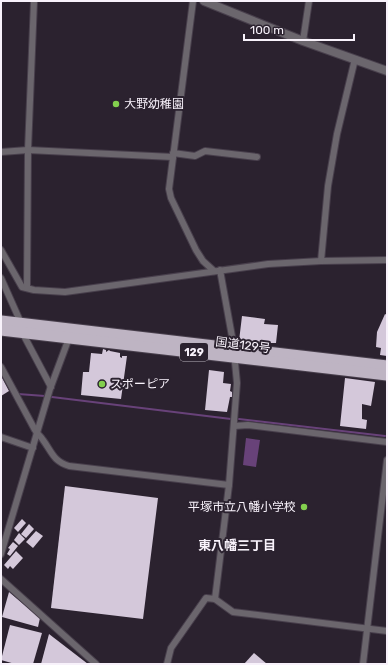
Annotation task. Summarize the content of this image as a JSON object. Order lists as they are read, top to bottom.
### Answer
{
  "streets": {
    "highway": ["国道129号", "129"]
  },
  "districts": ["東八幡三丁目"],
  "places": ["大野幼稚園", "スポーピア", "平塚市立八幡小学校"],
  "scale_bar": "100 m"
}
